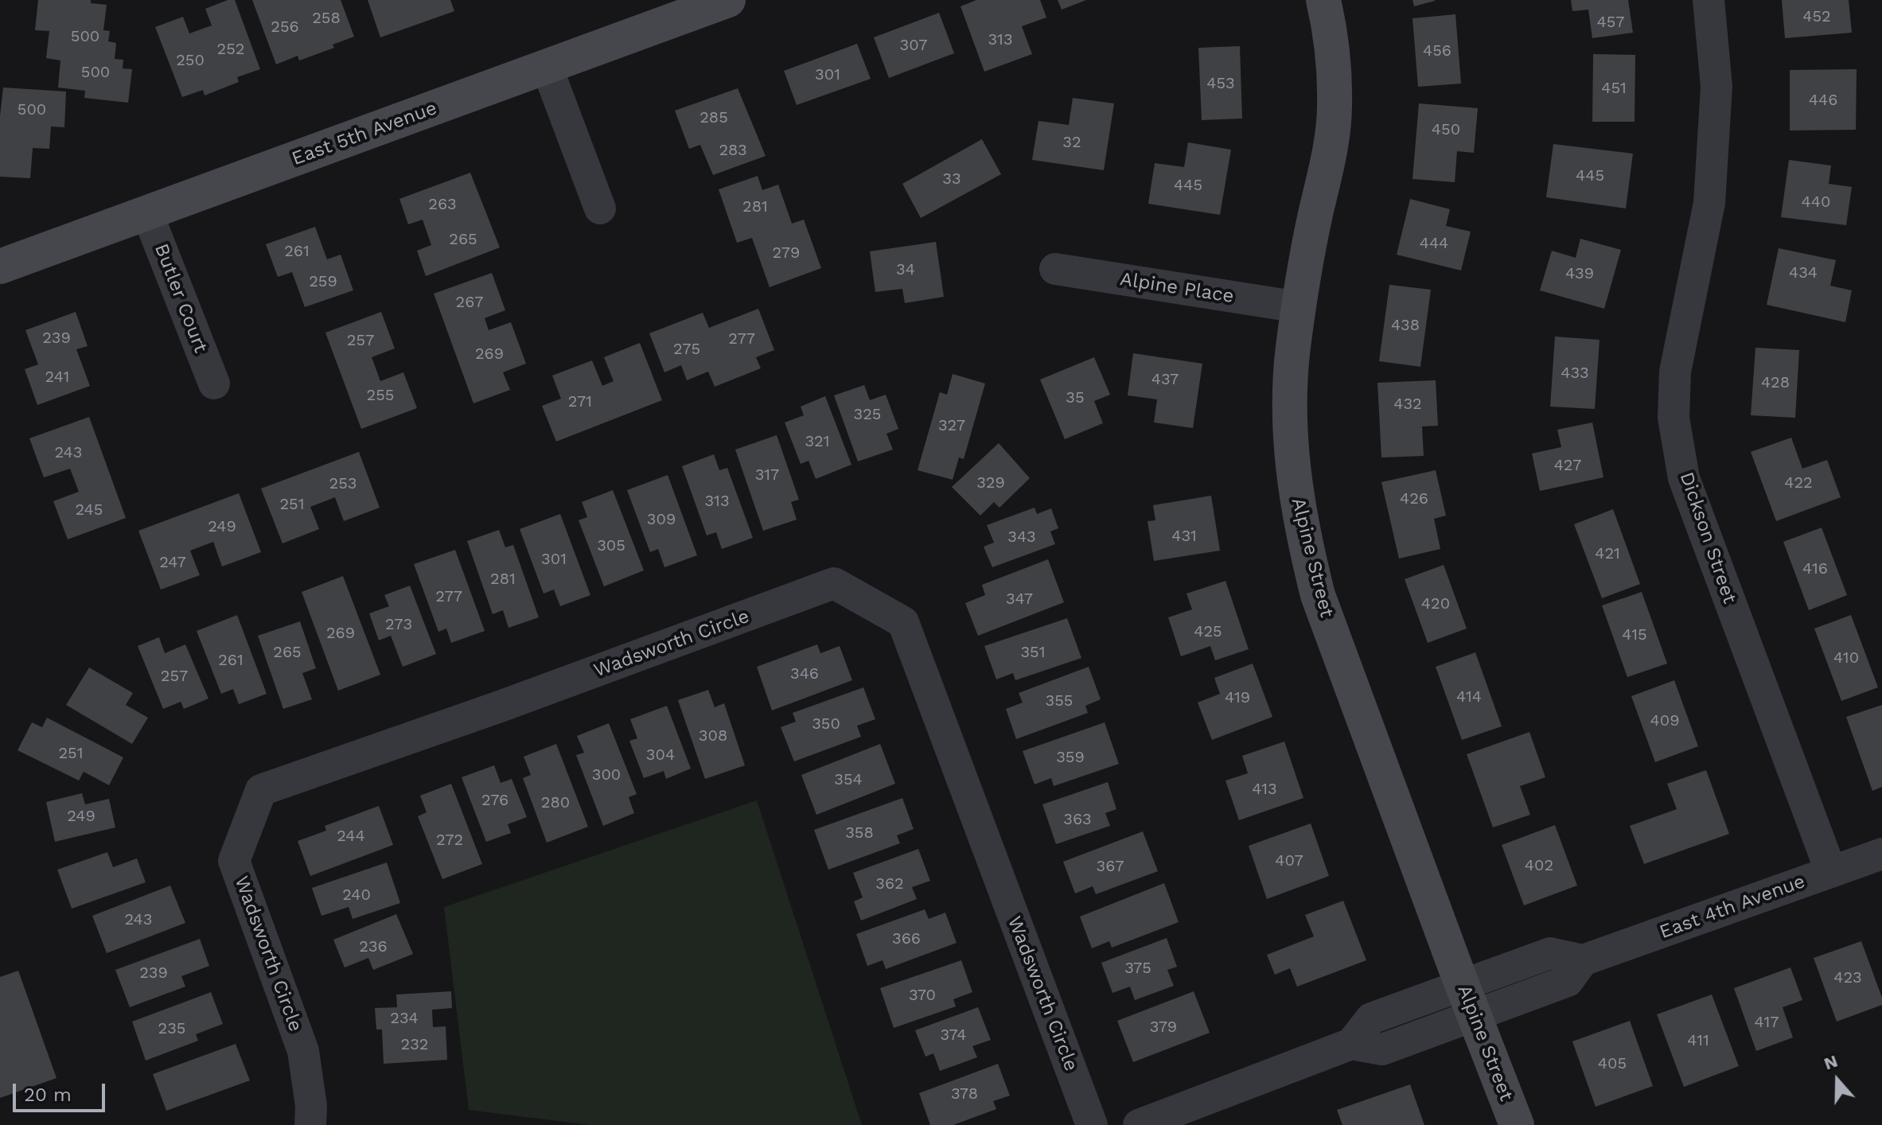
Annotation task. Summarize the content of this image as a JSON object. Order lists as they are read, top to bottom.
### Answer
{
  "streets": {
    "street": [
      "East 5th Avenue",
      "Alpine Place",
      "Butler Court",
      "Dickson Street",
      "Alpine Street",
      "Wadsworth Circle",
      "East 4th Avenue"
    ]
  },
  "crossings": [
    ["East 5th Avenue", "Butler Court"],
    ["Alpine Place", "Alpine Street"],
    ["Dickson Street", "East 4th Avenue"],
    ["Alpine Street", "East 4th Avenue"]
  ],
  "house_numbers": [
    "452",
    "258",
    "457",
    "256",
    "500",
    "313",
    "307",
    "252",
    "456",
    "250",
    "500",
    "301",
    "453",
    "451",
    "446",
    "500",
    "285",
    "450",
    "32",
    "283",
    "445",
    "33",
    "445",
    "440",
    "263",
    "281",
    "265",
    "444",
    "261",
    "279",
    "34",
    "434",
    "439",
    "259",
    "267",
    "438",
    "239",
    "277",
    "257",
    "275",
    "269",
    "433",
    "241",
    "437",
    "428",
    "255",
    "35",
    "271",
    "432",
    "325",
    "327",
    "321",
    "243",
    "427",
    "317",
    "329",
    "422",
    "253",
    "426",
    "313",
    "251",
    "245",
    "309",
    "249",
    "431",
    "343",
    "305",
    "421",
    "301",
    "247",
    "416",
    "281",
    "277",
    "347",
    "420",
    "273",
    "425",
    "269",
    "415",
    "265",
    "351",
    "410",
    "261",
    "346",
    "257",
    "414",
    "419",
    "355",
    "409",
    "350",
    "308",
    "251",
    "304",
    "359",
    "300",
    "354",
    "413",
    "276",
    "280",
    "249",
    "363",
    "358",
    "244",
    "272",
    "407",
    "402",
    "367",
    "362",
    "240",
    "243",
    "366",
    "236",
    "375",
    "239",
    "423",
    "370",
    "234",
    "417",
    "379",
    "235",
    "374",
    "411",
    "232",
    "405",
    "378"
  ],
  "scale_bar": "20 m",
  "north": "top"
}
